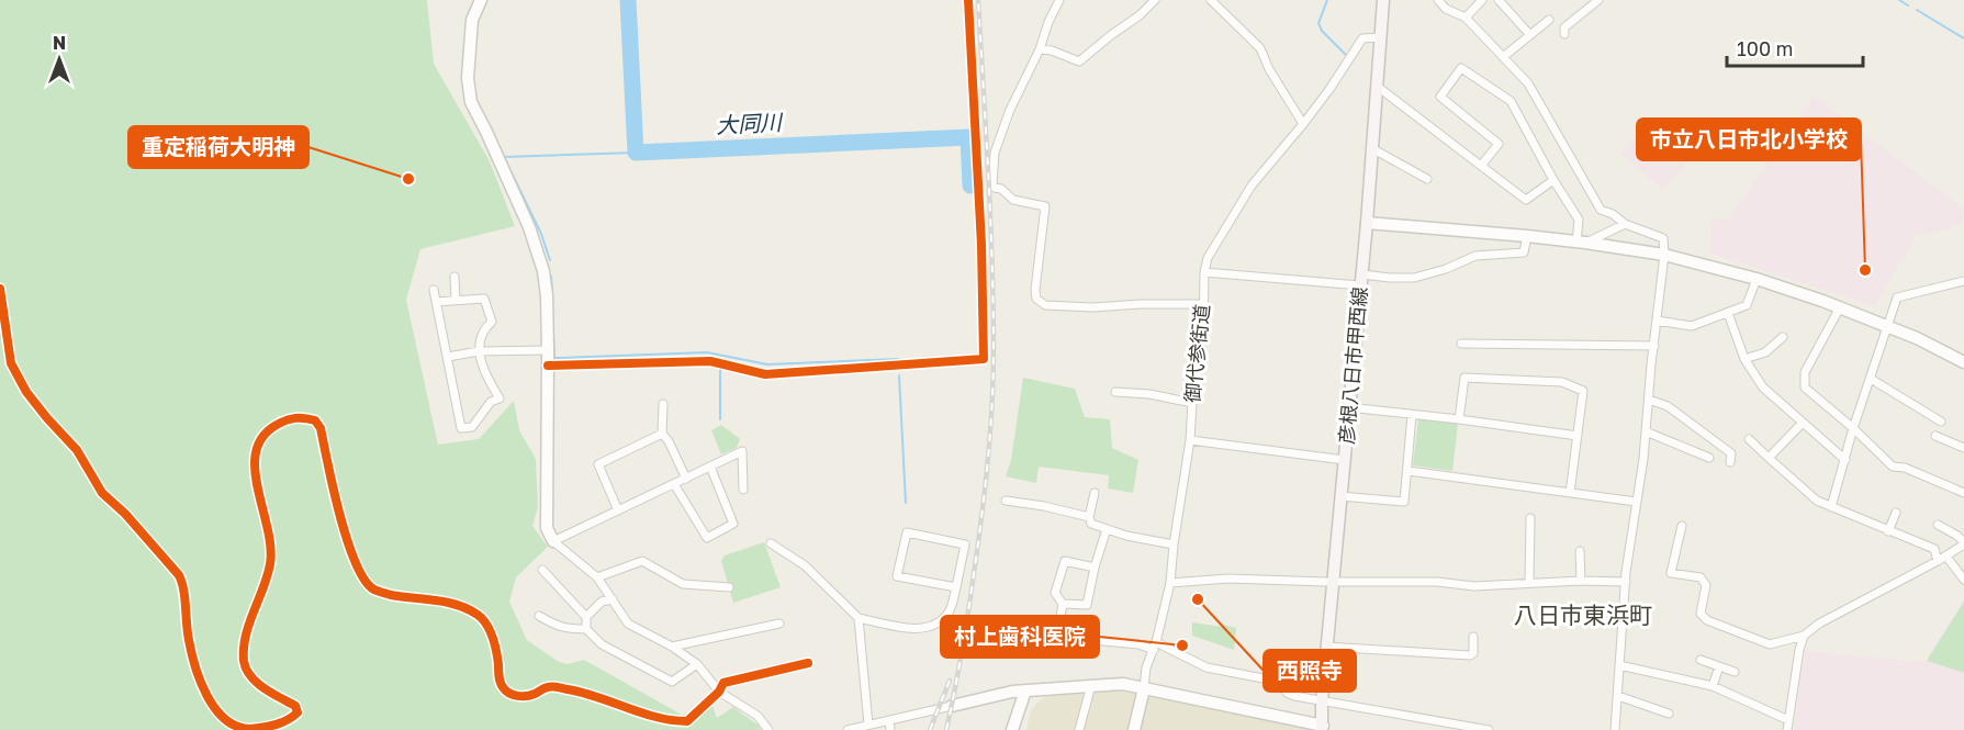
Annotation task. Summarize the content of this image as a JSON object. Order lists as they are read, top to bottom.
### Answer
{
  "streets": {
    "main road": ["彦根八日市甲西線"],
    "street": ["御代参街道"]
  },
  "crossings": [
    ["御代参街道", "彦根八日市甲西線"]
  ],
  "districts": ["八日市東浜町"],
  "water": ["大同川"],
  "places": [
    "重定稲荷大明神",
    "市立八日市北小学校",
    "西照寺",
    "村上歯科医院"
  ],
  "scale_bar": "100 m",
  "north": "top"
}
